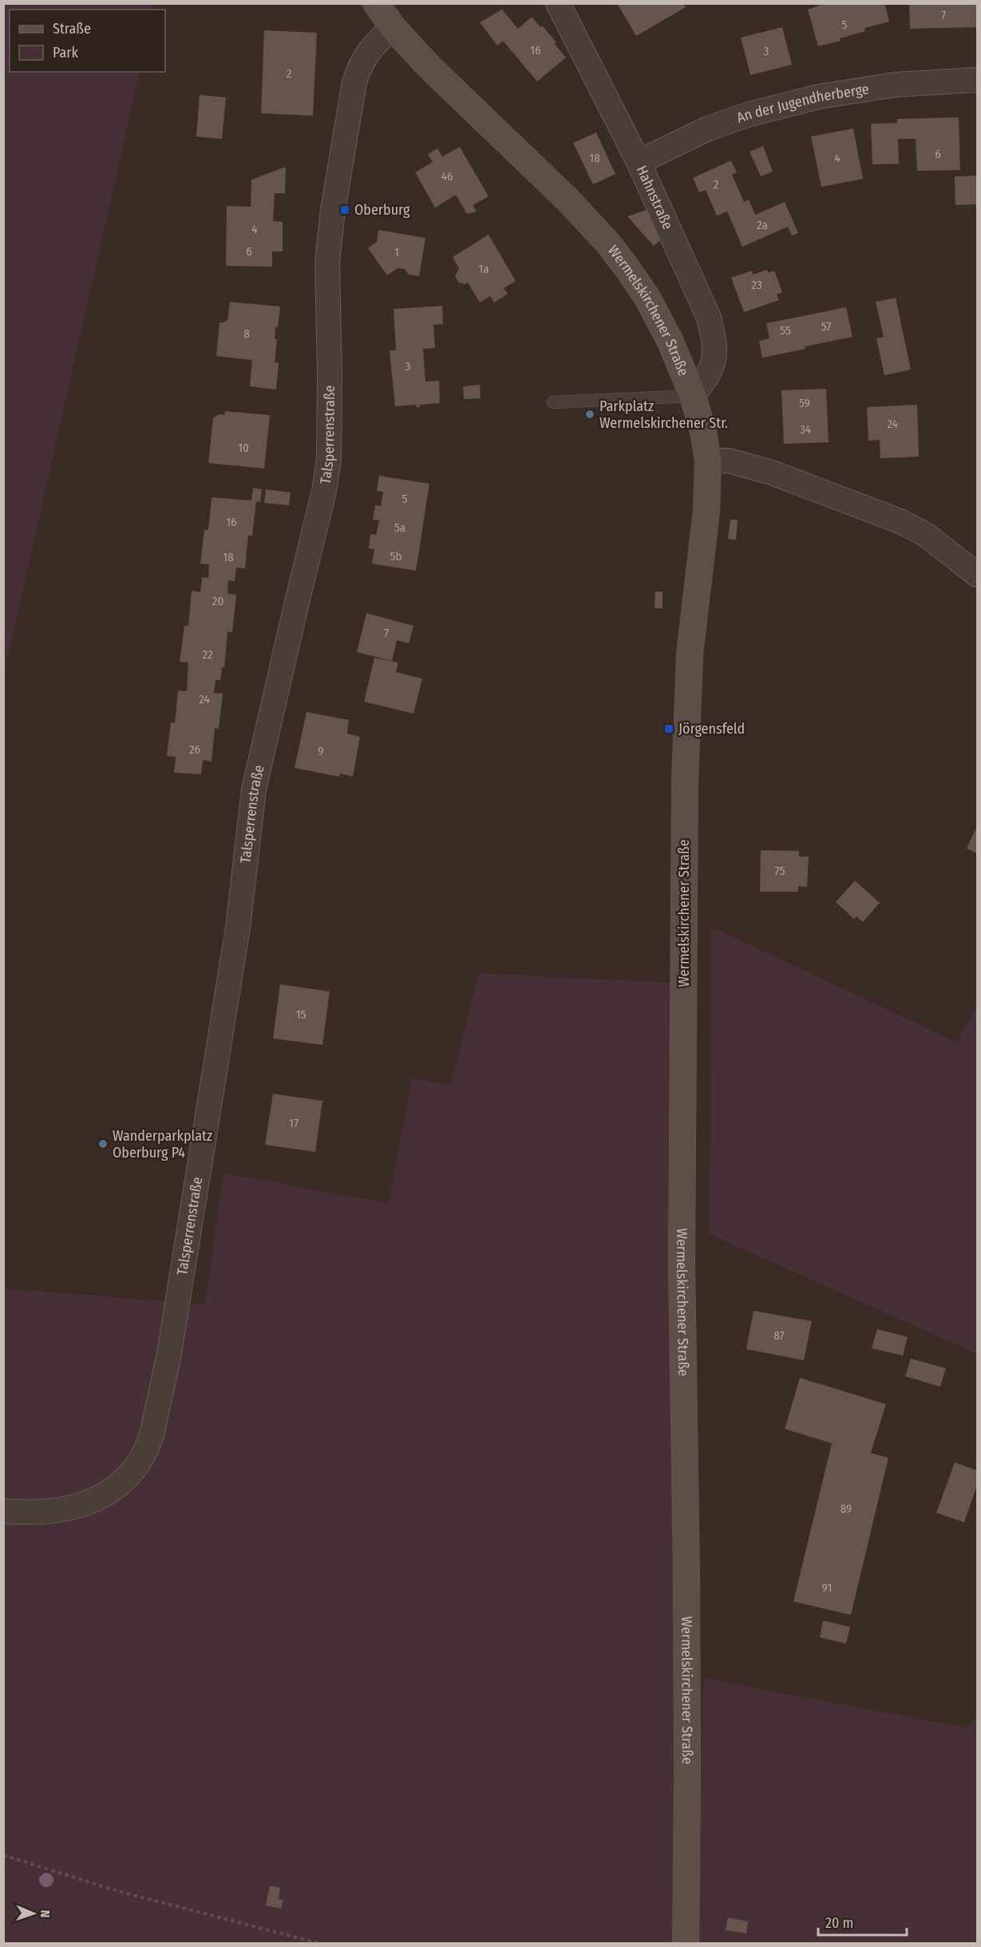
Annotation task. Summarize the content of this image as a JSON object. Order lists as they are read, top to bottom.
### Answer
{
  "streets": {
    "main road": ["Wermelskirchener Straße"],
    "street": ["An der Jugendherberge", "Hahnstraße", "Talsperrenstraße"]
  },
  "crossings": [
    ["An der Jugendherberge", "Hahnstraße"],
    ["Hahnstraße", "Wermelskirchener Straße"],
    ["Wermelskirchener Straße", "Talsperrenstraße"]
  ],
  "places": {
    "transit": ["Oberburg", "Jörgensfeld"],
    "other": ["Parkplatz Wermelskirchener Str.", "Wanderparkplatz Oberburg P4"]
  },
  "house_numbers": [
    "7",
    "5",
    "16",
    "3",
    "2",
    "6",
    "18",
    "4",
    "46",
    "2",
    "2a",
    "4",
    "6",
    "1",
    "1a",
    "23",
    "57",
    "55",
    "8",
    "3",
    "59",
    "24",
    "34",
    "10",
    "5",
    "16",
    "5a",
    "5b",
    "18",
    "20",
    "7",
    "22",
    "24",
    "26",
    "9",
    "75",
    "15",
    "17",
    "87",
    "89",
    "91"
  ],
  "legend": ["Straße", "Park"],
  "scale_bar": "20 m",
  "north": "right"
}
